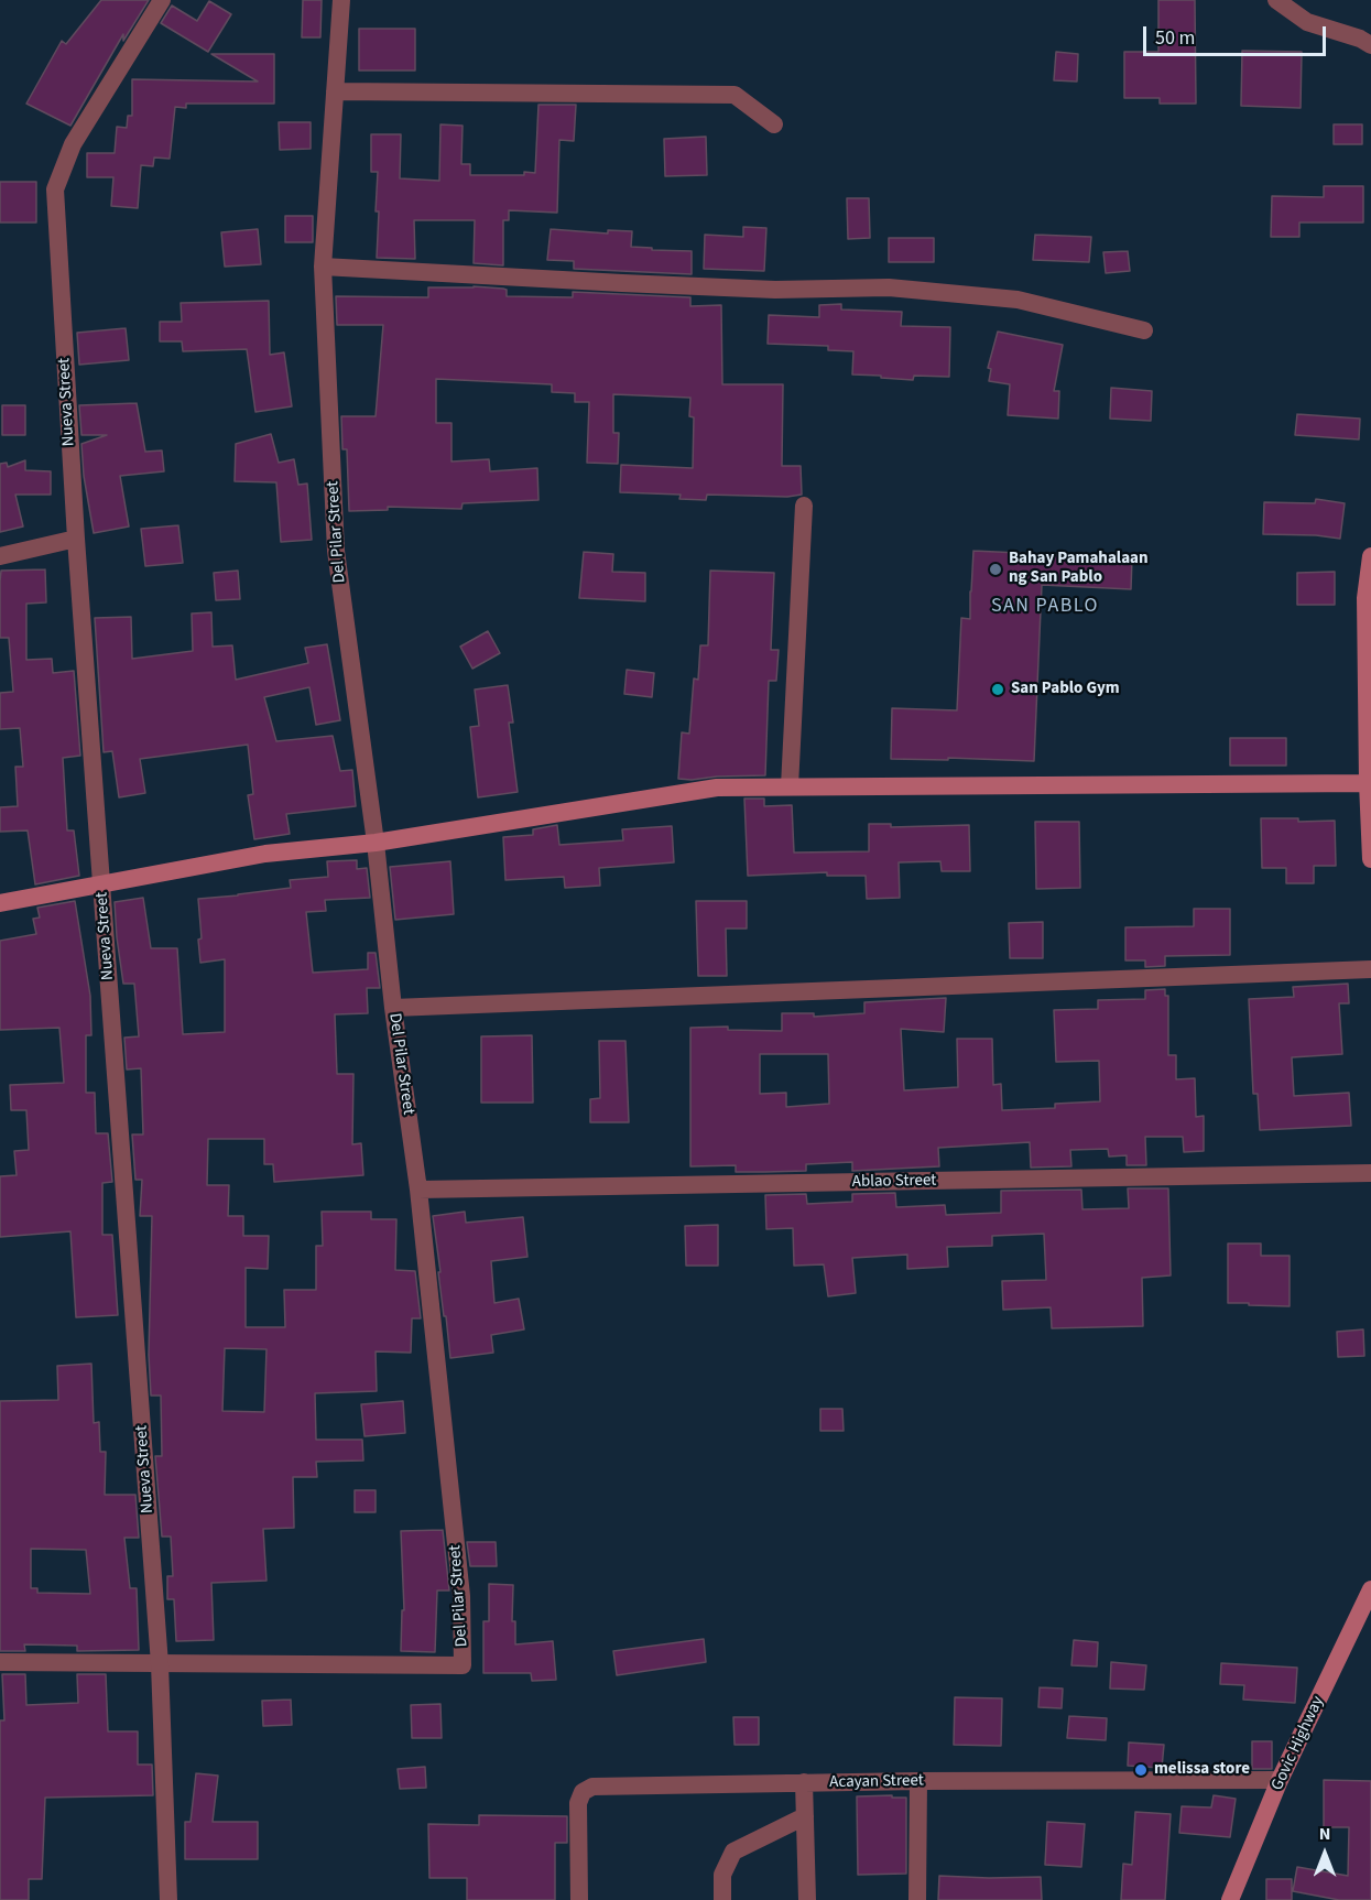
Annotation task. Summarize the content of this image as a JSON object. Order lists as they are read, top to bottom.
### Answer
{
  "streets": {
    "main road": ["Govic Highway"],
    "street": [
      "Nueva Street",
      "Del Pilar Street",
      "Ablao Street",
      "Acayan Street"
    ]
  },
  "crossings": [
    ["Nueva Street", "Del Pilar Street"],
    ["Del Pilar Street", "Ablao Street"],
    ["Govic Highway", "Acayan Street"]
  ],
  "districts": ["SAN PABLO"],
  "places": ["Bahay Pamahalaan ng San Pablo", "San Pablo Gym", "melissa store"],
  "scale_bar": "50 m",
  "north": "top"
}
